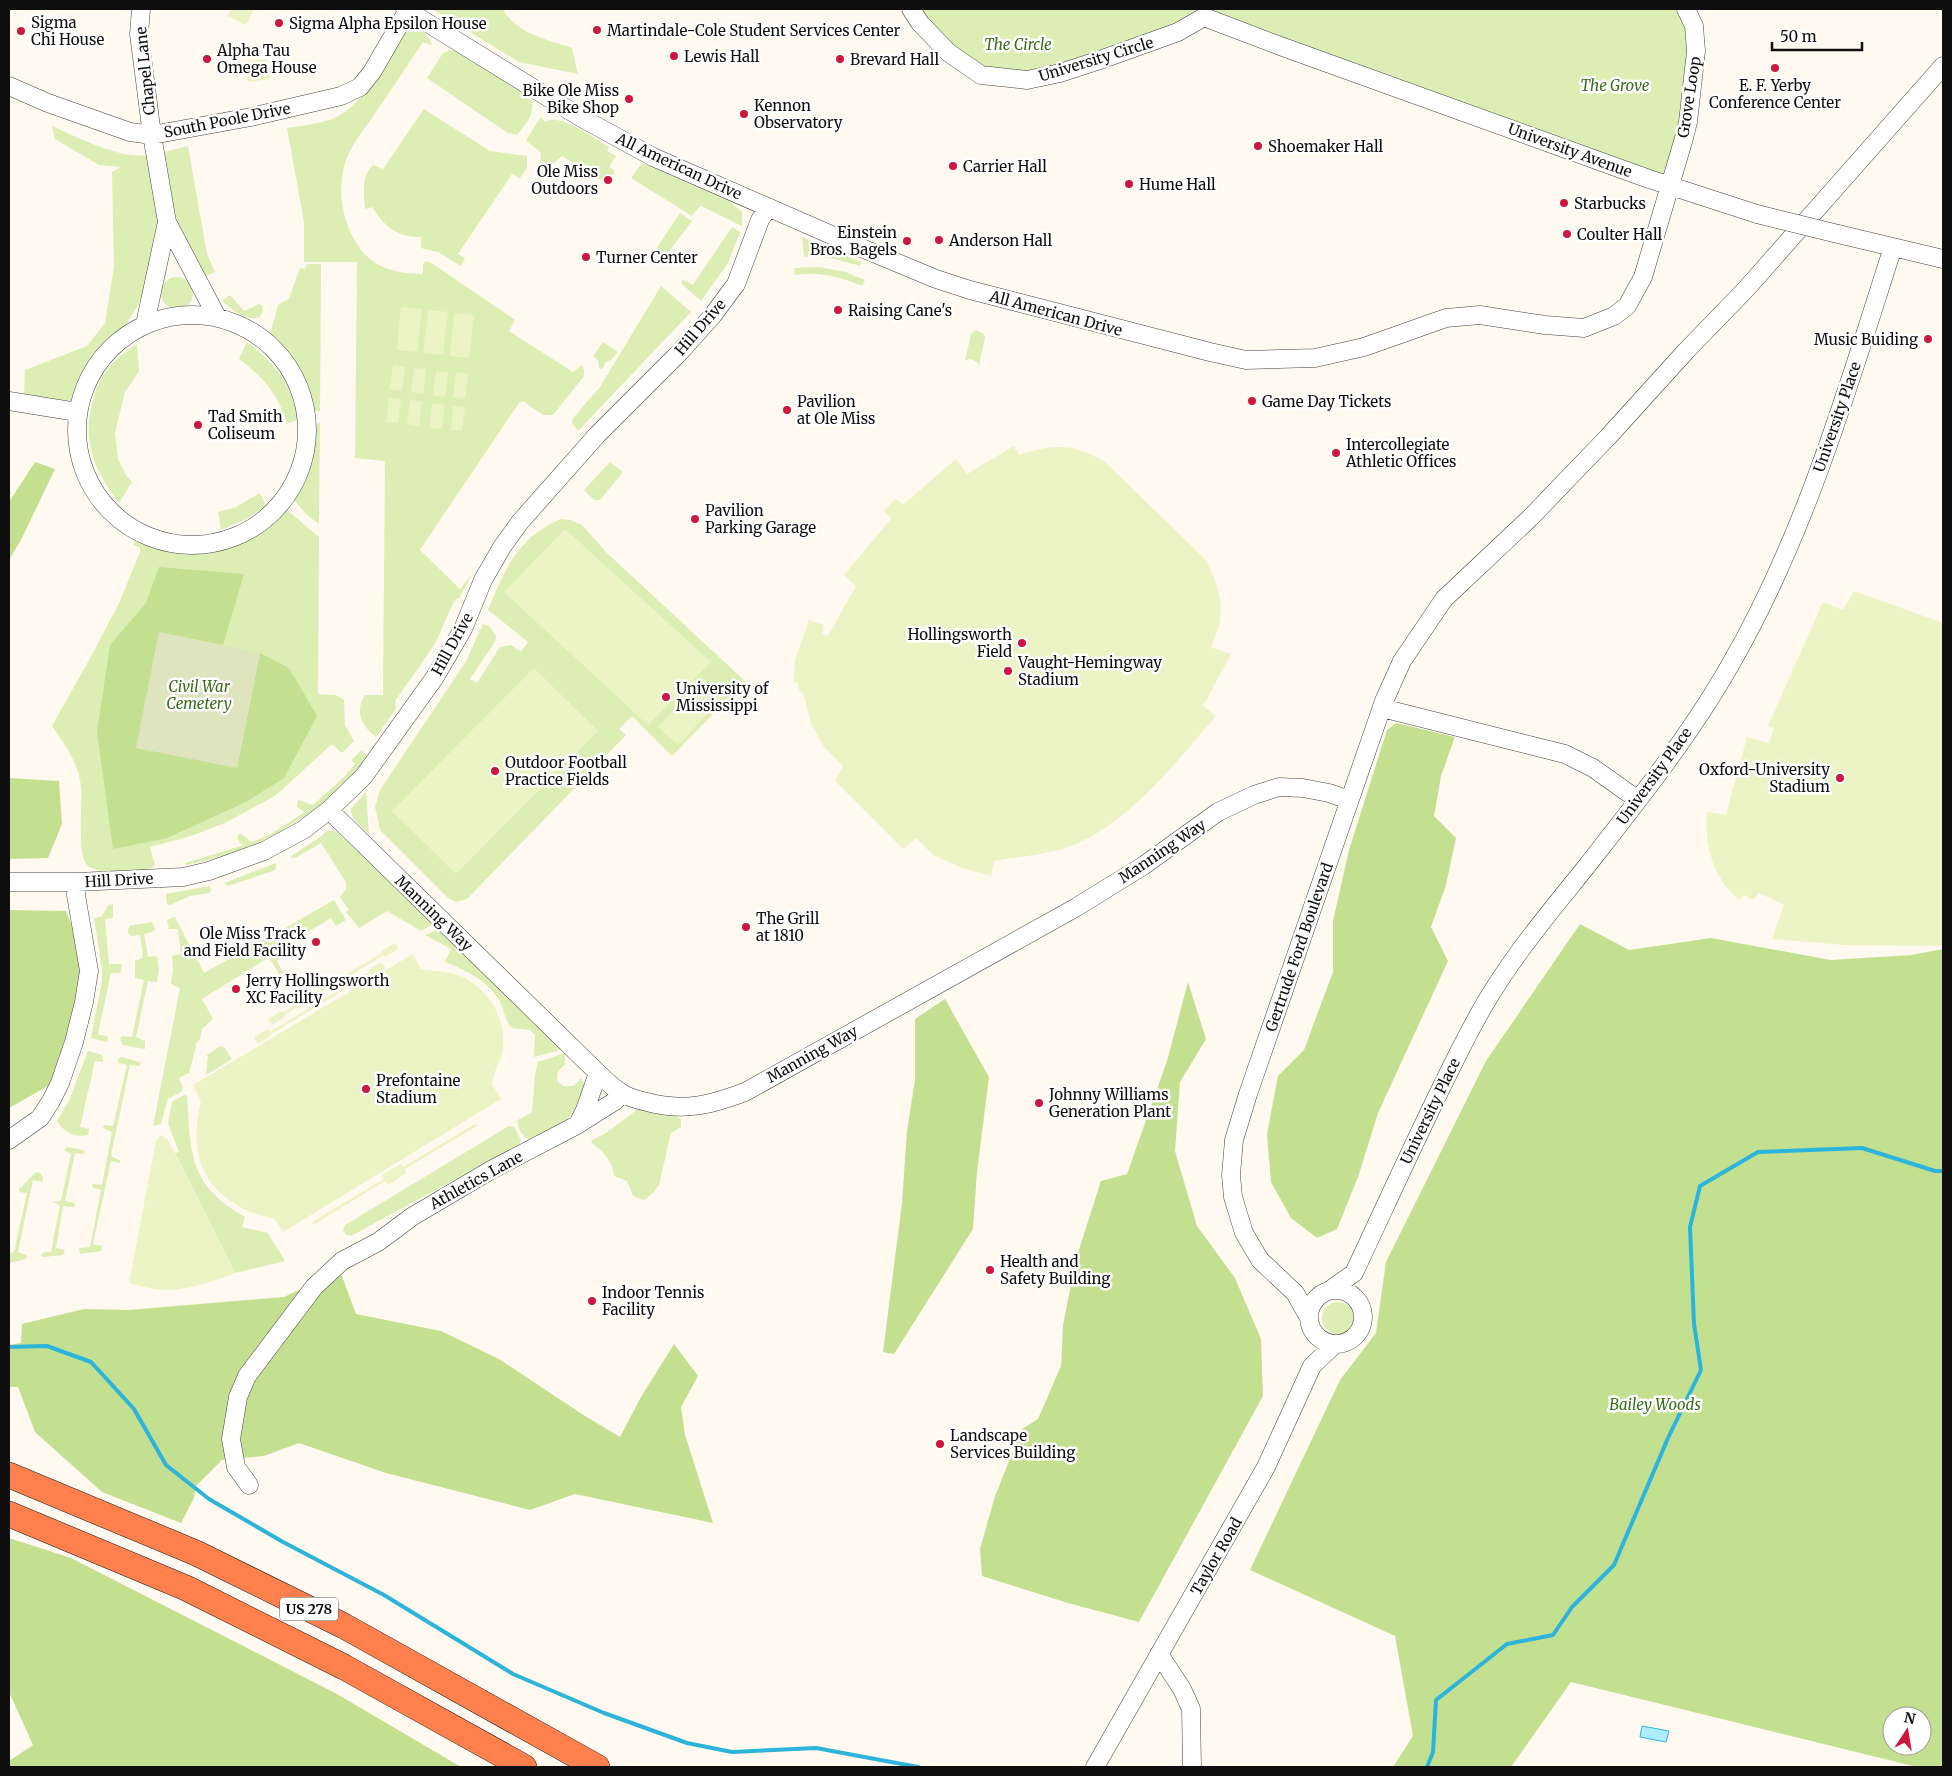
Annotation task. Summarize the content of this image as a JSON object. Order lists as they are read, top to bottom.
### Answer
{
  "streets": {
    "highway": ["US 278"],
    "street": [
      "University Circle",
      "Chapel Lane",
      "Grove Loop",
      "South Poole Drive",
      "University Avenue",
      "All American Drive",
      "Hill Drive",
      "University Place",
      "Manning Way",
      "Gertrude Ford Boulevard",
      "Athletics Lane",
      "Taylor Road"
    ]
  },
  "crossings": [
    ["University Circle", "University Avenue"],
    ["Chapel Lane", "South Poole Drive"],
    ["Grove Loop", "University Avenue"],
    ["Grove Loop", "All American Drive"],
    ["South Poole Drive", "All American Drive"],
    ["University Avenue", "All American Drive"],
    ["University Avenue", "University Place"],
    ["All American Drive", "Hill Drive"],
    ["Hill Drive", "Manning Way"],
    ["University Place", "Gertrude Ford Boulevard"],
    ["University Place", "Taylor Road"],
    ["Manning Way", "Gertrude Ford Boulevard"],
    ["Manning Way", "Athletics Lane"],
    ["Gertrude Ford Boulevard", "Taylor Road"]
  ],
  "parks": [
    "The Circle",
    "The Grove",
    "Civil War Cemetery",
    "Bailey Woods"
  ],
  "places": [
    "Sigma Alpha Epsilon House",
    "Martindale-Cole Student Services Center",
    "Sigma Chi House",
    "Lewis Hall",
    "Alpha Tau Omega House",
    "Brevard Hall",
    "E. F. Yerby Conference Center",
    "Bike Ole Miss Bike Shop",
    "Kennon Observatory",
    "Shoemaker Hall",
    "Carrier Hall",
    "Ole Miss Outdoors",
    "Hume Hall",
    "Starbucks",
    "Coulter Hall",
    "Anderson Hall",
    "Einstein Bros. Bagels",
    "Turner Center",
    "Raising Cane's",
    "Music Buiding",
    "Game Day Tickets",
    "Pavilion at Ole Miss",
    "Tad Smith Coliseum",
    "Intercollegiate Athletic Offices",
    "Pavilion Parking Garage",
    "Hollingsworth Field",
    "Vaught-Hemingway Stadium",
    "University of Mississippi",
    "Outdoor Football Practice Fields",
    "Oxford-University Stadium",
    "The Grill at 1810",
    "Ole Miss Track and Field Facility",
    "Jerry Hollingsworth XC Facility",
    "Prefontaine Stadium",
    "Johnny Williams Generation Plant",
    "Health and Safety Building",
    "Indoor Tennis Facility",
    "Landscape Services Building"
  ],
  "scale_bar": "50 m",
  "north": "top"
}
